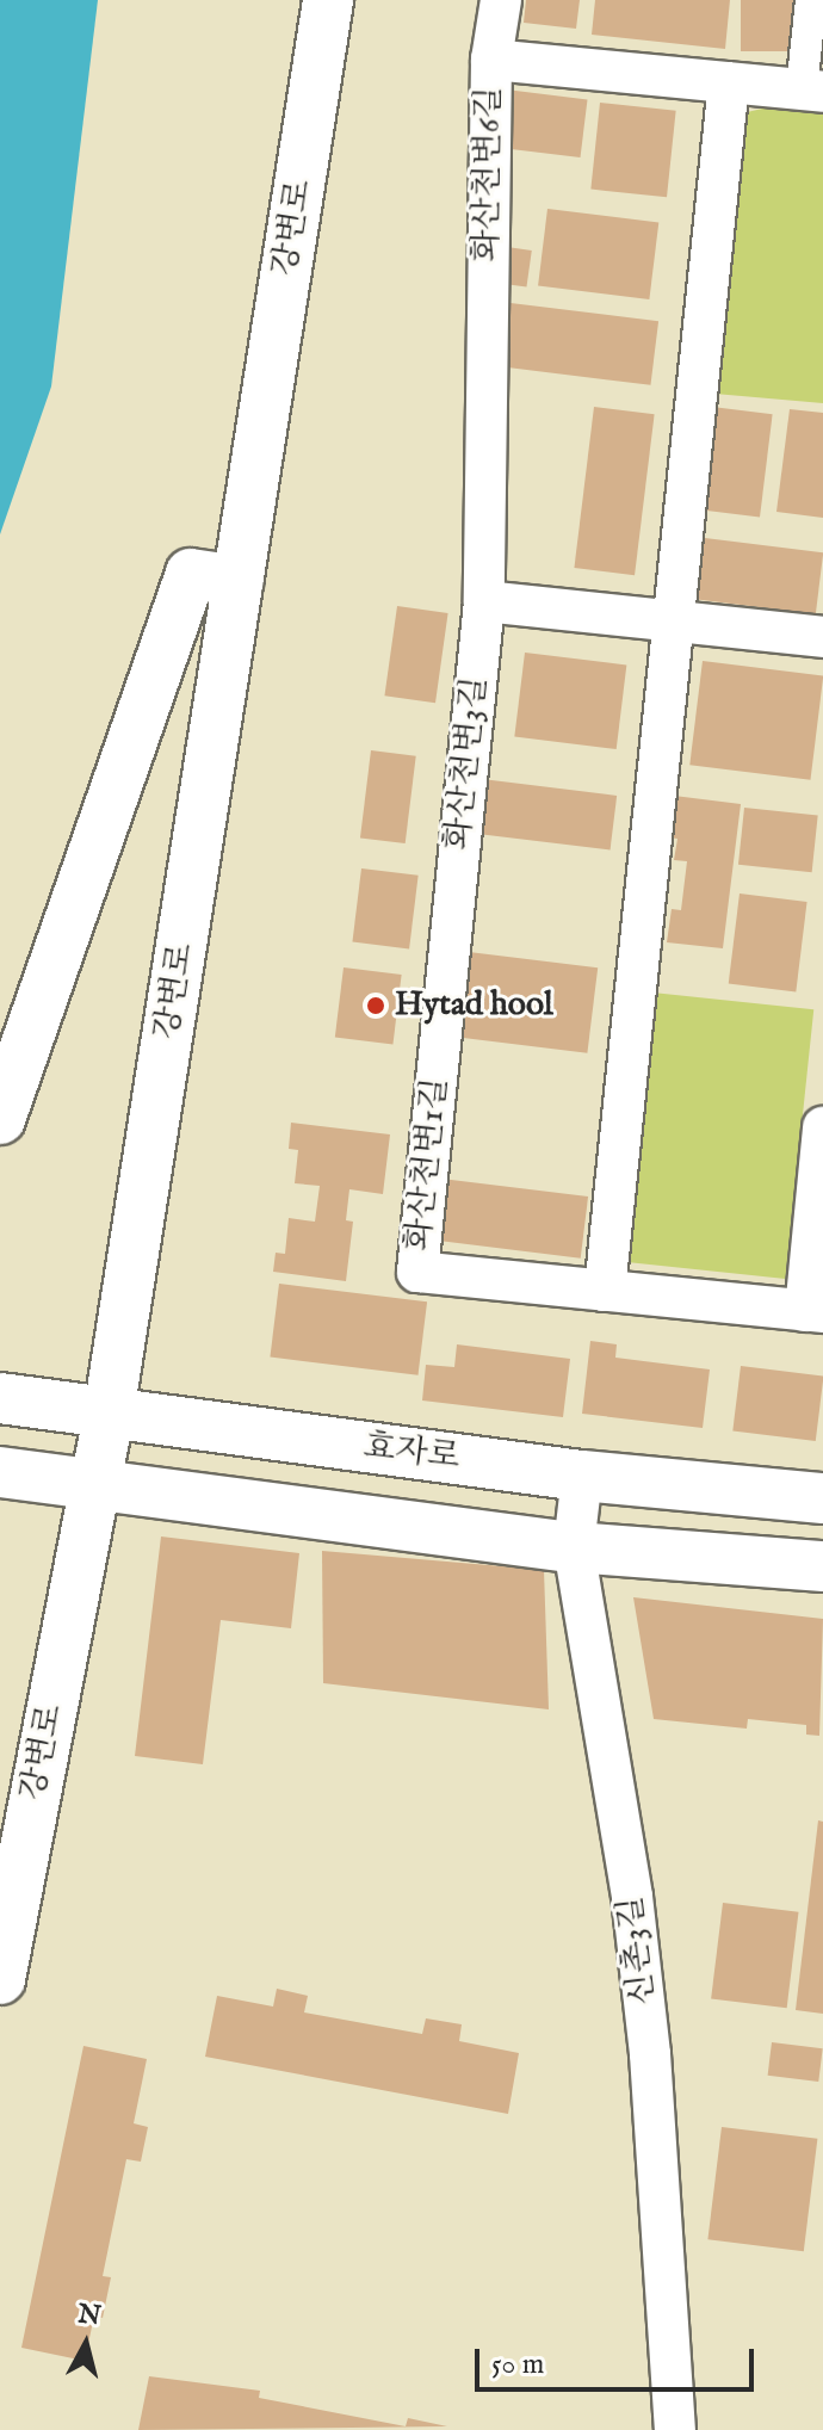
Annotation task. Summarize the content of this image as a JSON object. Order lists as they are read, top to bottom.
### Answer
{
  "streets": {
    "street": [
      "화산천변6길",
      "강변로",
      "화산천변3길",
      "화산천변1길",
      "효자로",
      "신촌3길"
    ]
  },
  "crossings": [
    ["화산천변6길", "화산천변3길"],
    ["강변로", "효자로"],
    ["화산천변3길", "화산천변1길"],
    ["효자로", "신촌3길"]
  ],
  "places": ["Hytad hool"],
  "scale_bar": "50 m",
  "north": "top"
}
